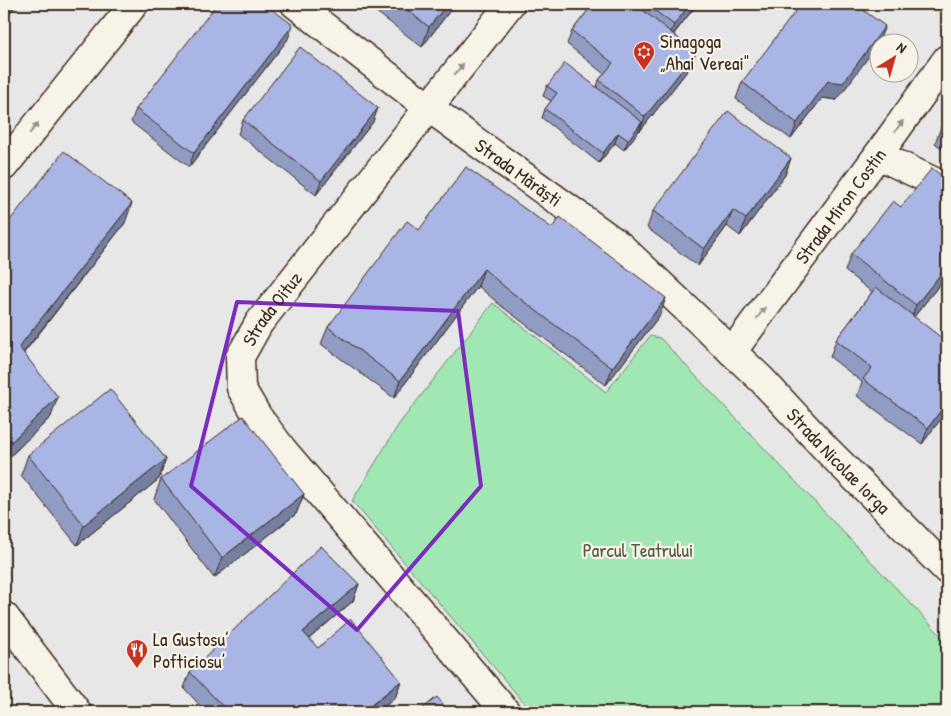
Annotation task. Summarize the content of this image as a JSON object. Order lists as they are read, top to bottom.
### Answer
{
  "streets": {
    "street": [
      "Strada Mărăști",
      "Strada Miron Costin",
      "Strada Oituz",
      "Strada Nicolae Iorga"
    ]
  },
  "crossings": [
    ["Strada Mărăști", "Strada Miron Costin"],
    ["Strada Mărăști", "Strada Oituz"],
    ["Strada Mărăști", "Strada Nicolae Iorga"],
    ["Strada Miron Costin", "Strada Nicolae Iorga"]
  ],
  "one_way": ["Strada Miron Costin"],
  "parks": ["Parcul Teatrului"],
  "places": {
    "synagogue": ["Sinagoga „Ahai Vereai\""],
    "restaurant": ["La Gustosu’ Pofticiosu’"]
  },
  "north": "top right"
}
